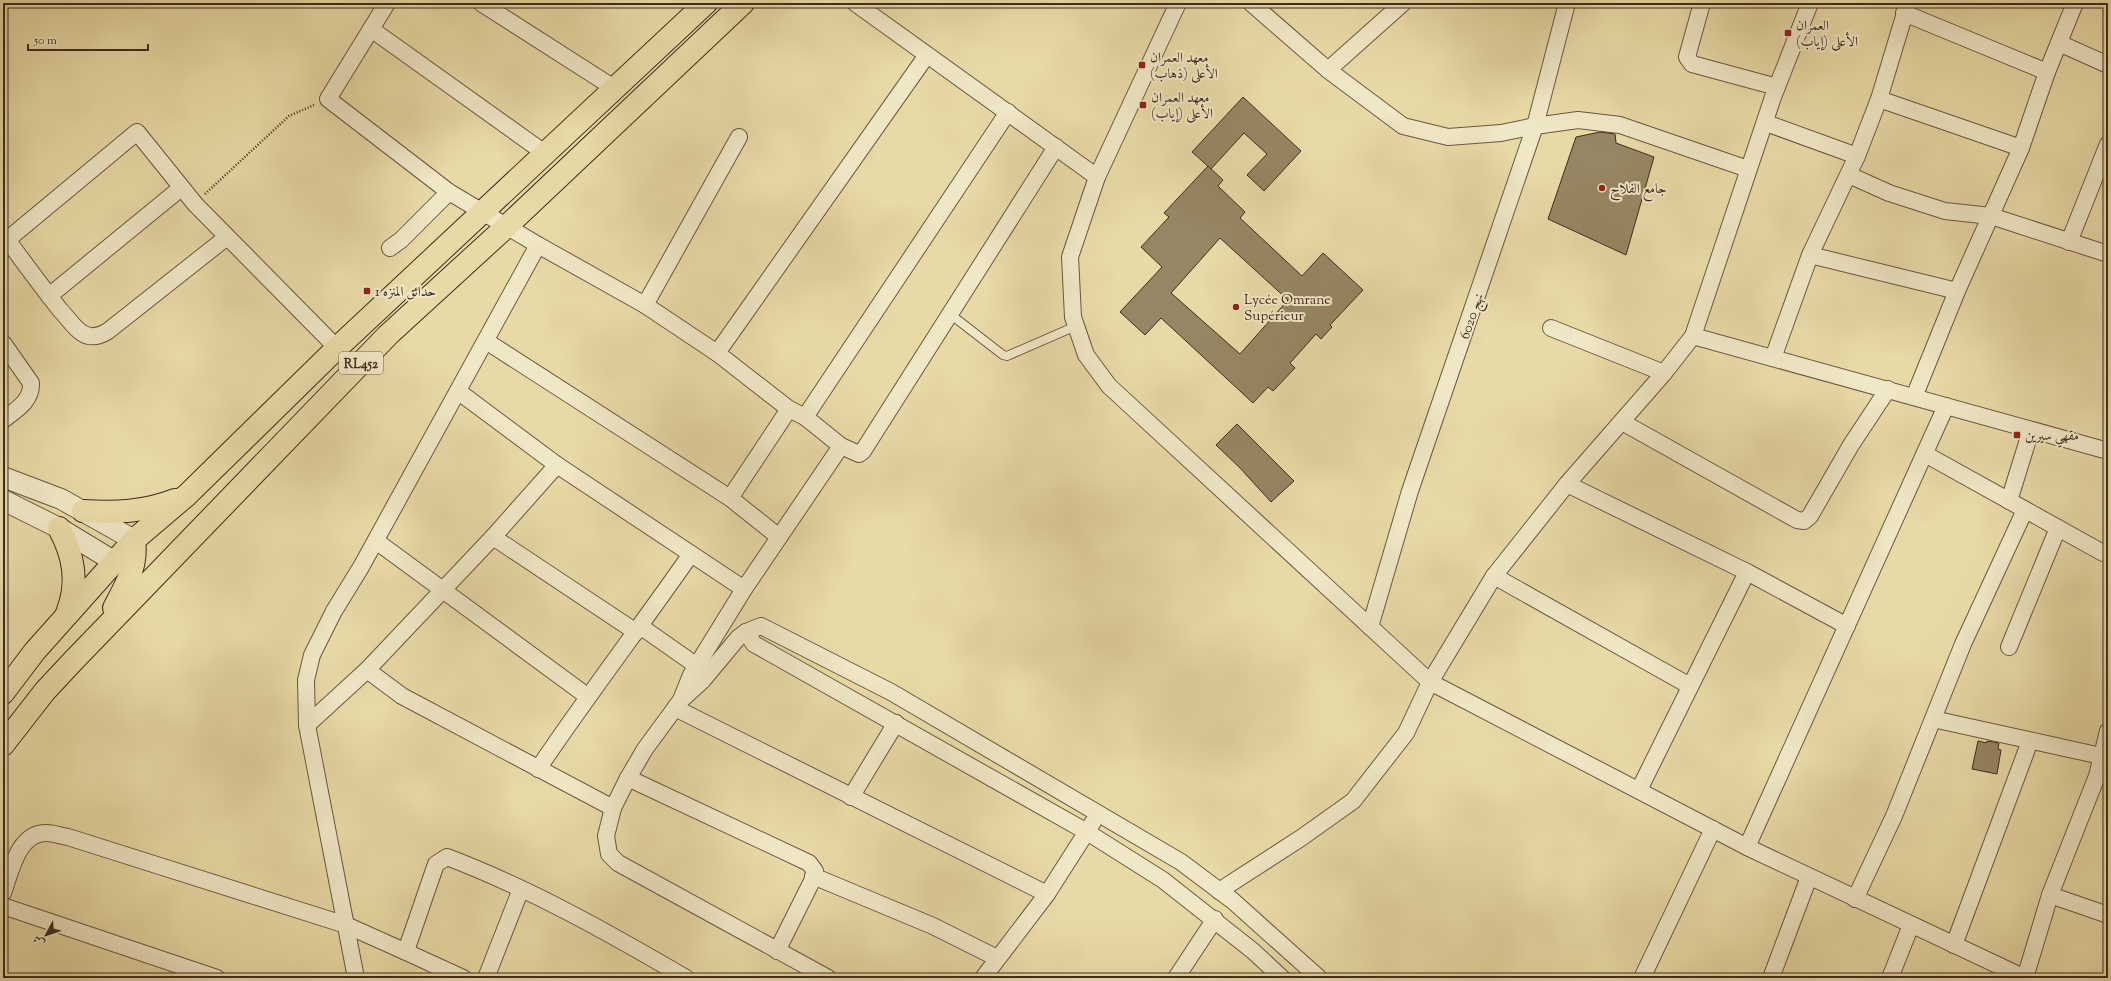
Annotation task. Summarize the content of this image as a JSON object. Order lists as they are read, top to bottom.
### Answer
{
  "streets": {
    "highway": ["RL452"],
    "street": ["نهج 6020"]
  },
  "places": {
    "transit": [
      "العمران الأعلى (إياب)",
      "معهد العمران الأعلى (ذهاب)",
      "معهد العمران الأعلى (إياب)",
      "حدائق المنزه 1",
      "مقهي سيرين"
    ],
    "other": ["جامع الفلاح", "Lycée Omrane Supérieur"]
  },
  "scale_bar": "50 m",
  "north": "bottom left"
}
